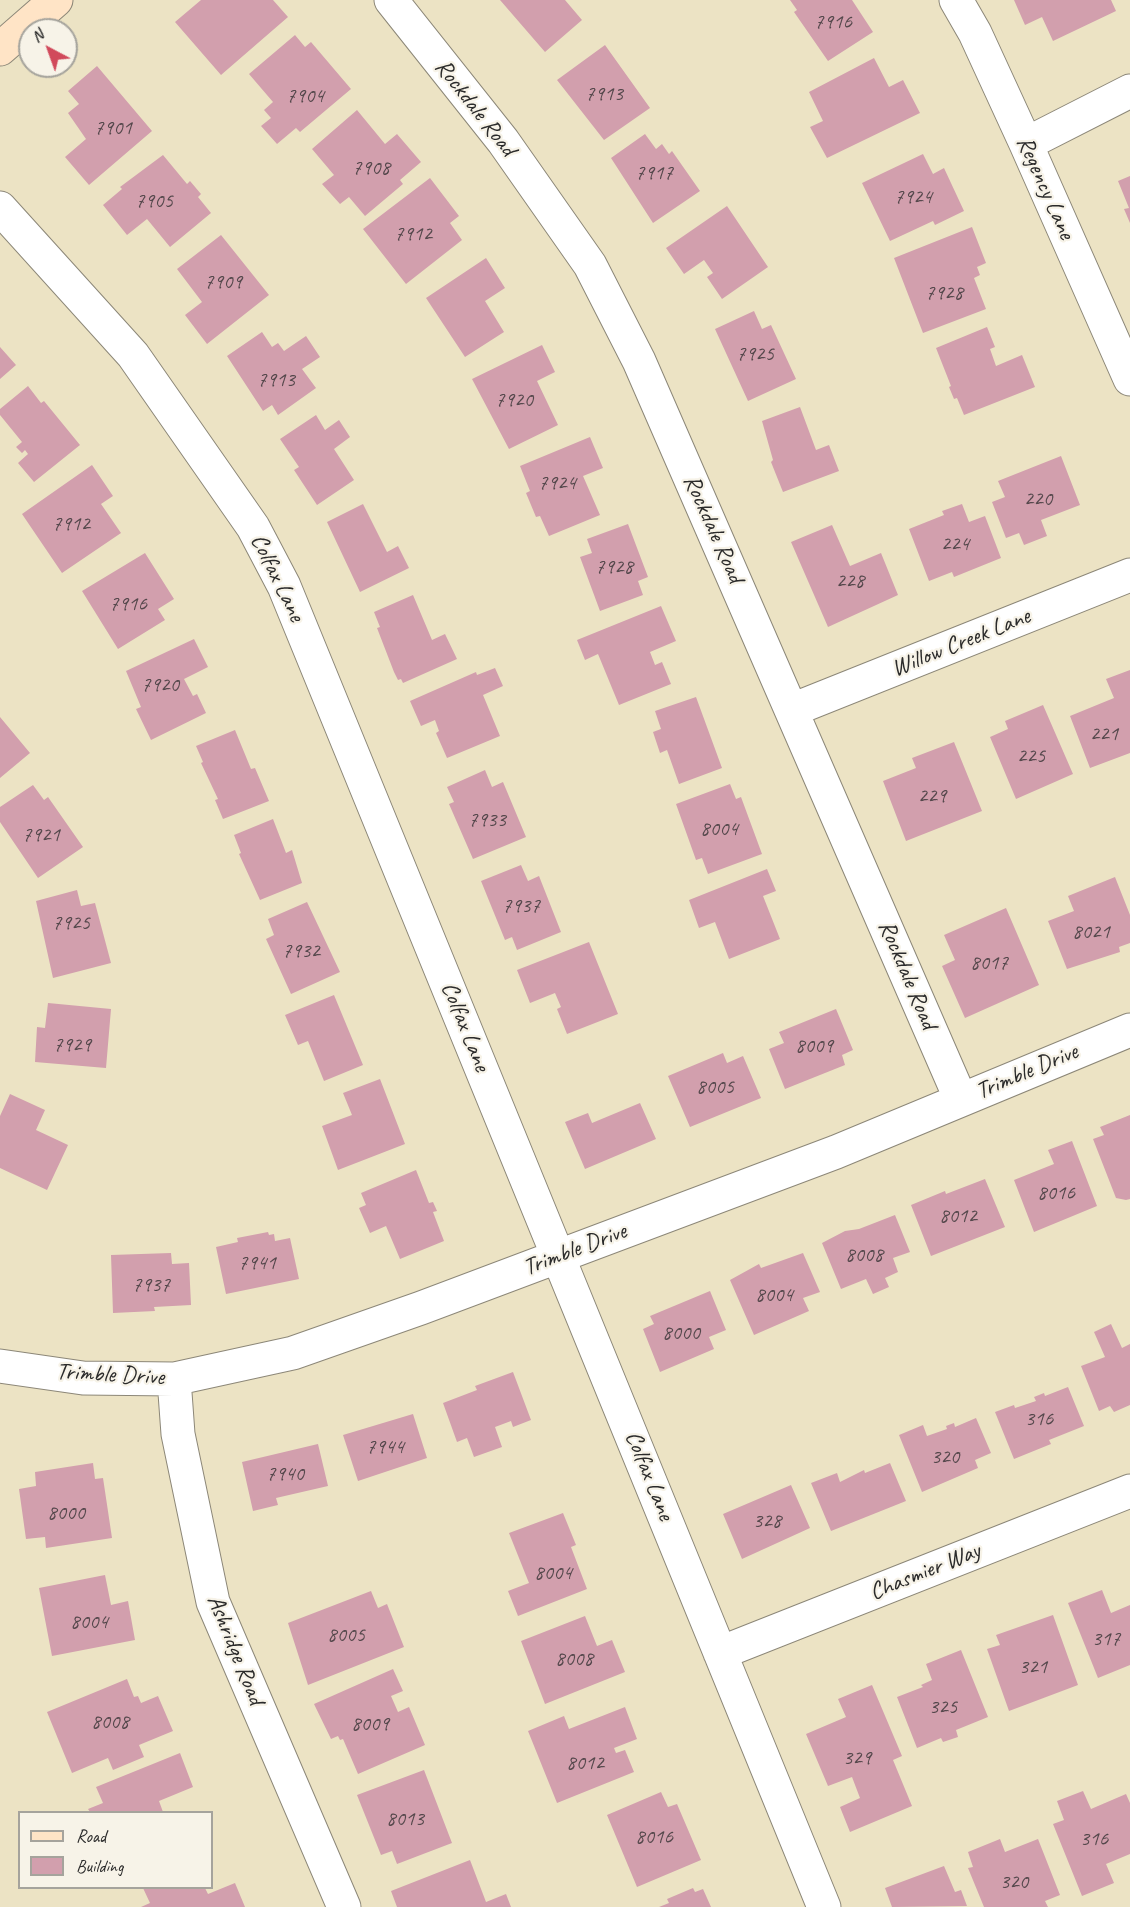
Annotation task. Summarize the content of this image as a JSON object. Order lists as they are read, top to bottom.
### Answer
{
  "streets": {
    "street": [
      "Rockdale Road",
      "Regency Lane",
      "Colfax Lane",
      "Willow Creek Lane",
      "Trimble Drive",
      "Chasmier Way",
      "Ashridge Road"
    ]
  },
  "crossings": [
    ["Rockdale Road", "Willow Creek Lane"],
    ["Rockdale Road", "Trimble Drive"],
    ["Colfax Lane", "Trimble Drive"],
    ["Colfax Lane", "Chasmier Way"],
    ["Trimble Drive", "Ashridge Road"]
  ],
  "house_numbers": [
    "7916",
    "7913",
    "7904",
    "7901",
    "7908",
    "7917",
    "7924",
    "7905",
    "7912",
    "7909",
    "7928",
    "7925",
    "7913",
    "7920",
    "7924",
    "220",
    "7912",
    "224",
    "7928",
    "228",
    "7916",
    "7920",
    "221",
    "225",
    "229",
    "7933",
    "8004",
    "7921",
    "7937",
    "7925",
    "8021",
    "7932",
    "8017",
    "7929",
    "8009",
    "8005",
    "8016",
    "8012",
    "8008",
    "7941",
    "7937",
    "8004",
    "8000",
    "316",
    "7944",
    "320",
    "7940",
    "8000",
    "328",
    "8004",
    "8004",
    "8005",
    "317",
    "8008",
    "321",
    "325",
    "8008",
    "8009",
    "329",
    "8012",
    "8013",
    "8016",
    "316",
    "320"
  ],
  "legend": ["Road", "Building"],
  "north": "top left"
}
